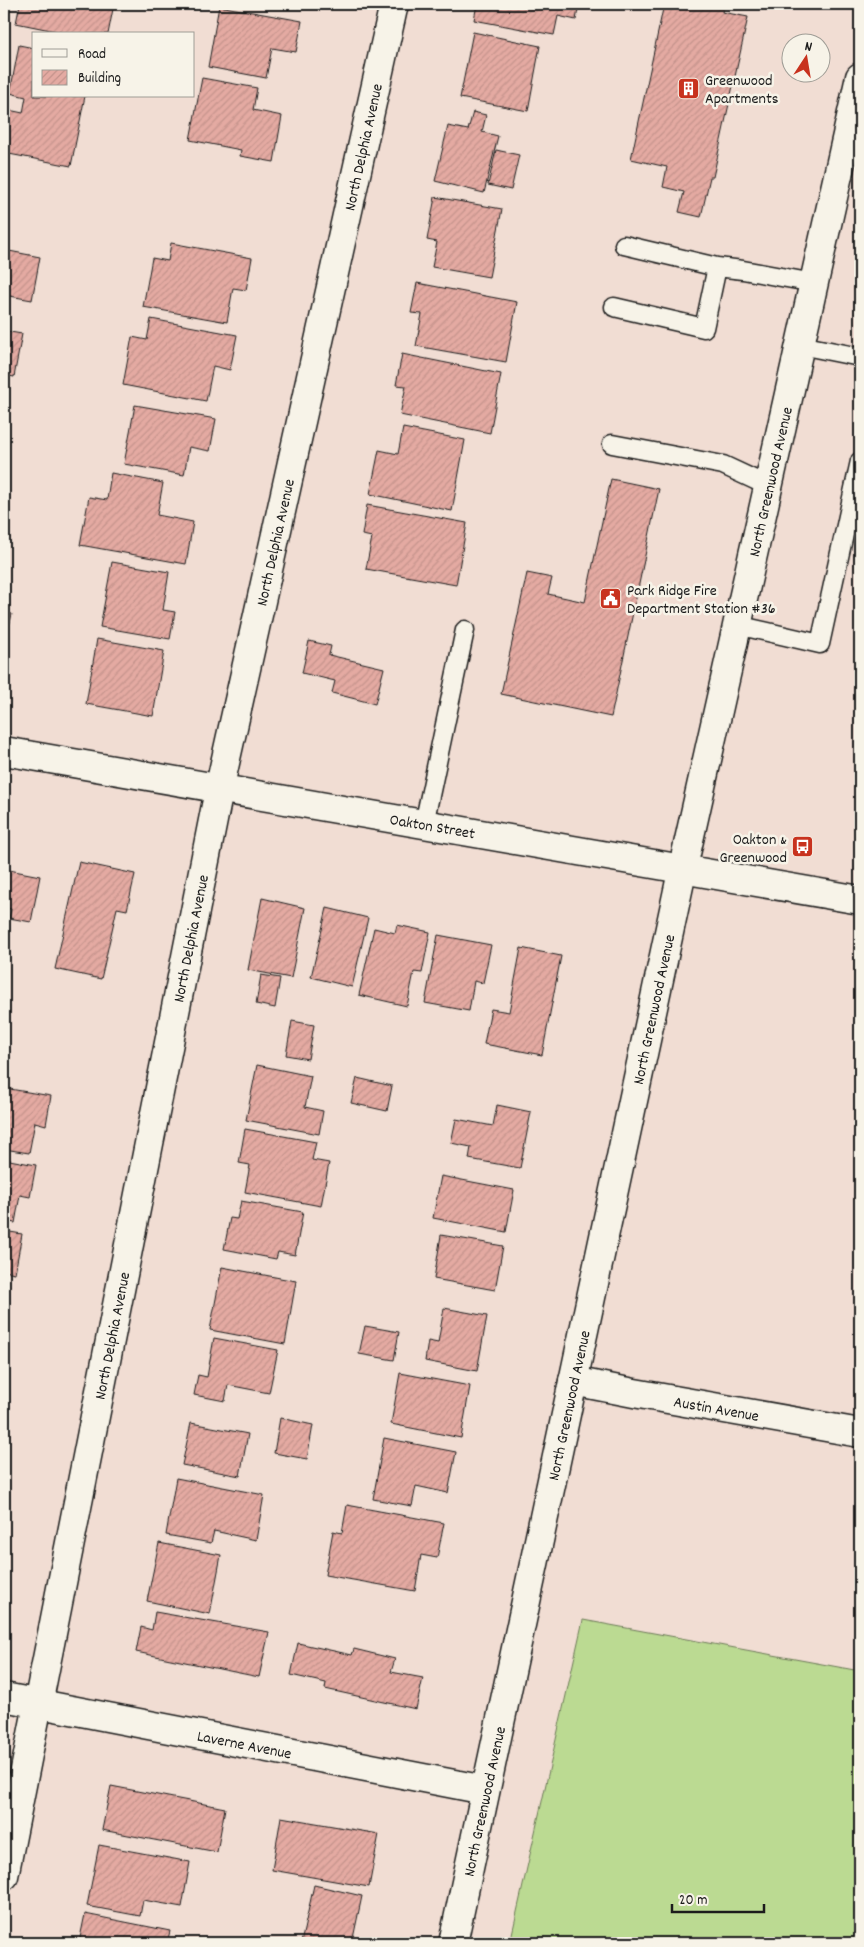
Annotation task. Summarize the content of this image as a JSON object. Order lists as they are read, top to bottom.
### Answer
{
  "streets": {
    "street": [
      "North Delphia Avenue",
      "North Greenwood Avenue",
      "Oakton Street",
      "Austin Avenue",
      "Laverne Avenue"
    ]
  },
  "crossings": [
    ["North Delphia Avenue", "Oakton Street"],
    ["North Delphia Avenue", "Laverne Avenue"],
    ["North Greenwood Avenue", "Oakton Street"],
    ["North Greenwood Avenue", "Austin Avenue"],
    ["North Greenwood Avenue", "Laverne Avenue"]
  ],
  "places": {
    "building": ["Greenwood Apartments"],
    "public building": ["Park Ridge Fire Department Station #36"],
    "bus stop": ["Oakton & Greenwood"]
  },
  "legend": ["Road", "Building"],
  "scale_bar": "20 m",
  "north": "top"
}
